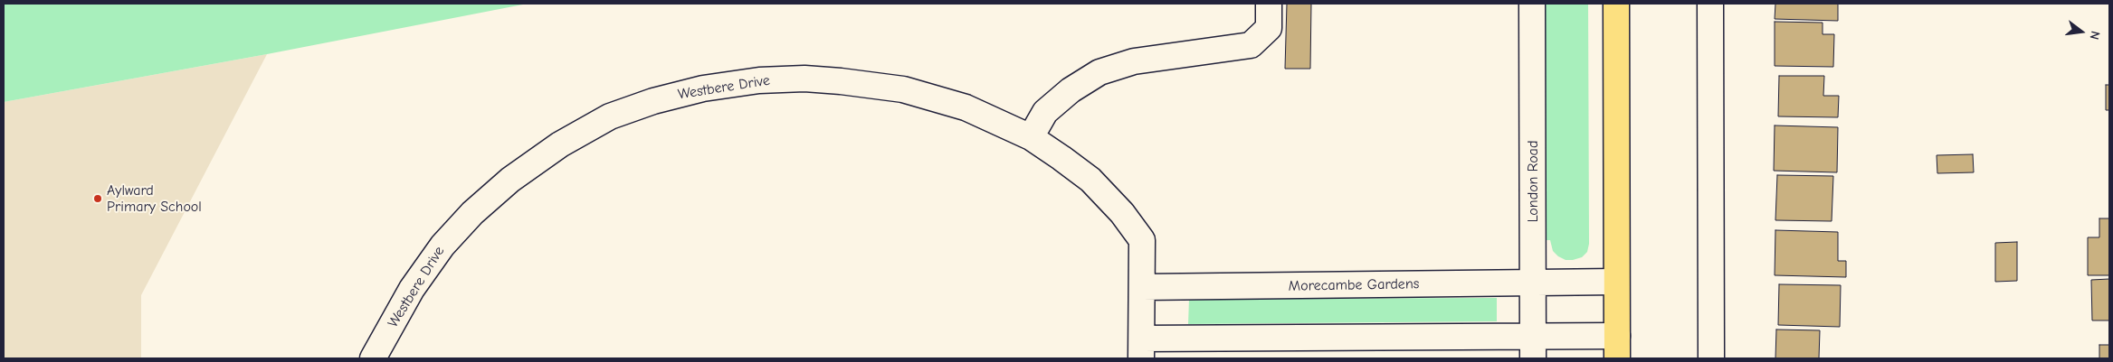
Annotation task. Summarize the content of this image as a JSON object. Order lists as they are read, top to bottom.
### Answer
{
  "streets": {
    "street": ["Westbere Drive", "London Road", "Morecambe Gardens"]
  },
  "crossings": [
    ["Westbere Drive", "Morecambe Gardens"],
    ["London Road", "Morecambe Gardens"]
  ],
  "places": ["Aylward Primary School"],
  "north": "right"
}
